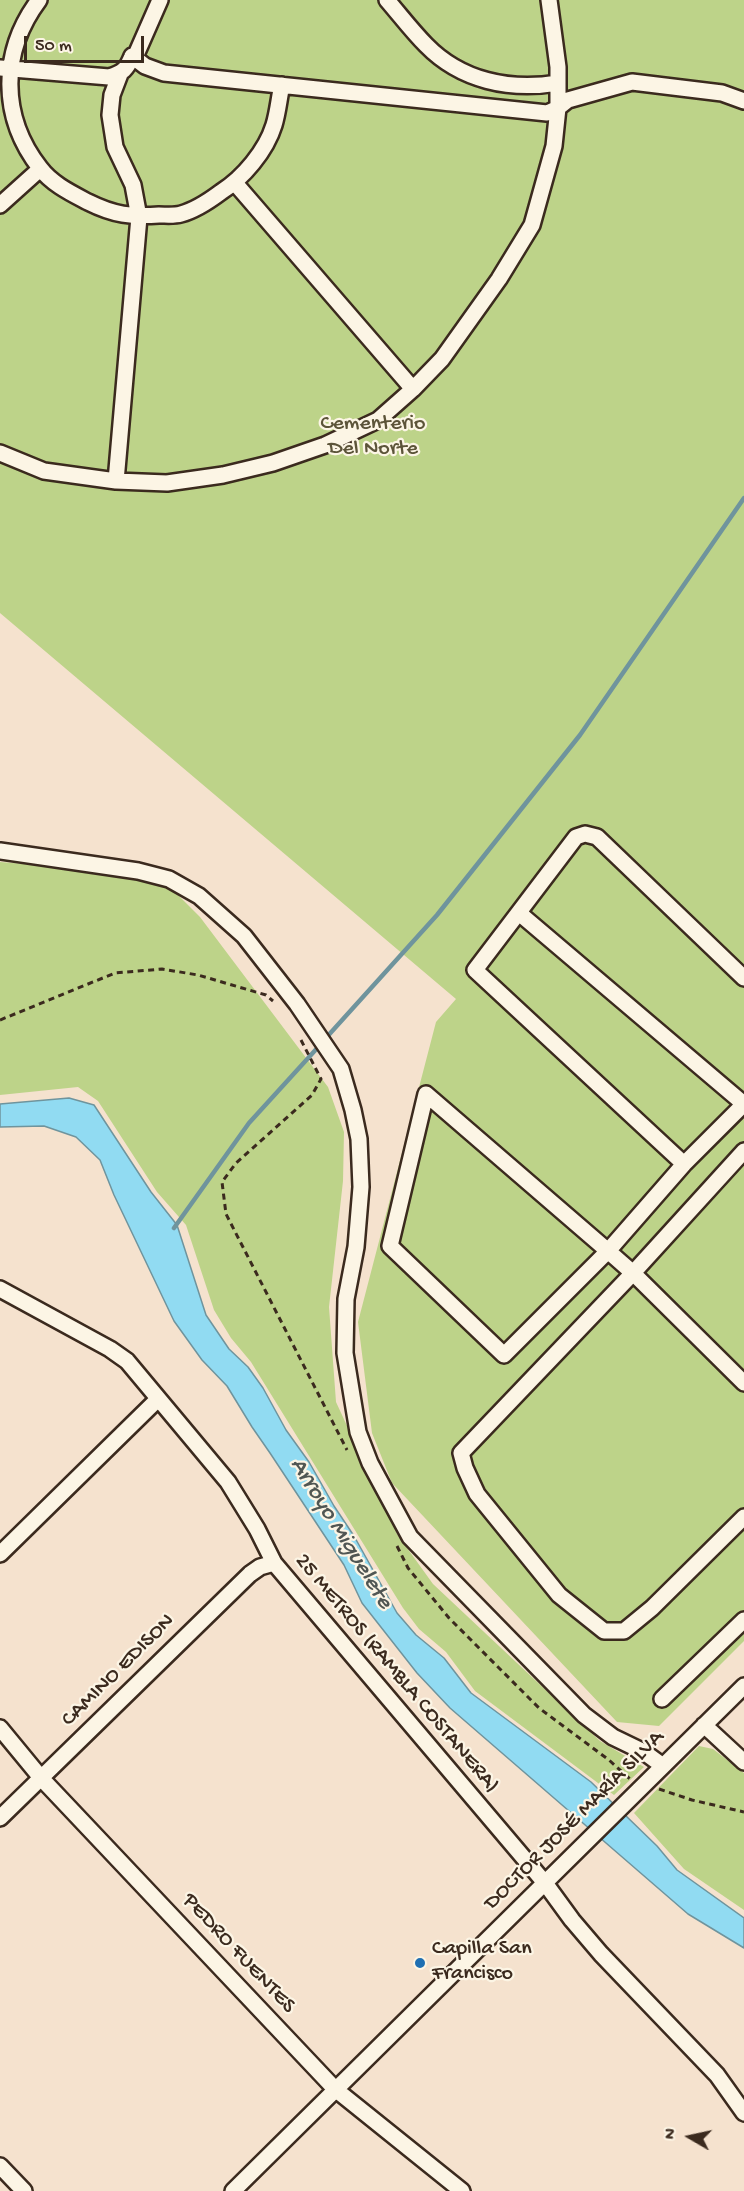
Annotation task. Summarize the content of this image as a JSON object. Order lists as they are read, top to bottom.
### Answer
{
  "streets": {
    "street": [
      "CAMINO EDISON",
      "25 METROS (RAMBLA COSTANERA)",
      "DOCTOR JOSÉ MARÍA SILVA",
      "PEDRO FUENTES"
    ]
  },
  "crossings": [
    ["CAMINO EDISON", "25 METROS (RAMBLA COSTANERA)"],
    ["CAMINO EDISON", "PEDRO FUENTES"],
    ["25 METROS (RAMBLA COSTANERA)", "DOCTOR JOSÉ MARÍA SILVA"],
    ["DOCTOR JOSÉ MARÍA SILVA", "PEDRO FUENTES"]
  ],
  "water": ["Arroyo Miguelete"],
  "parks": ["Cementerio Del Norte"],
  "places": ["Capilla San Francisco"],
  "scale_bar": "50 m",
  "north": "left"
}
